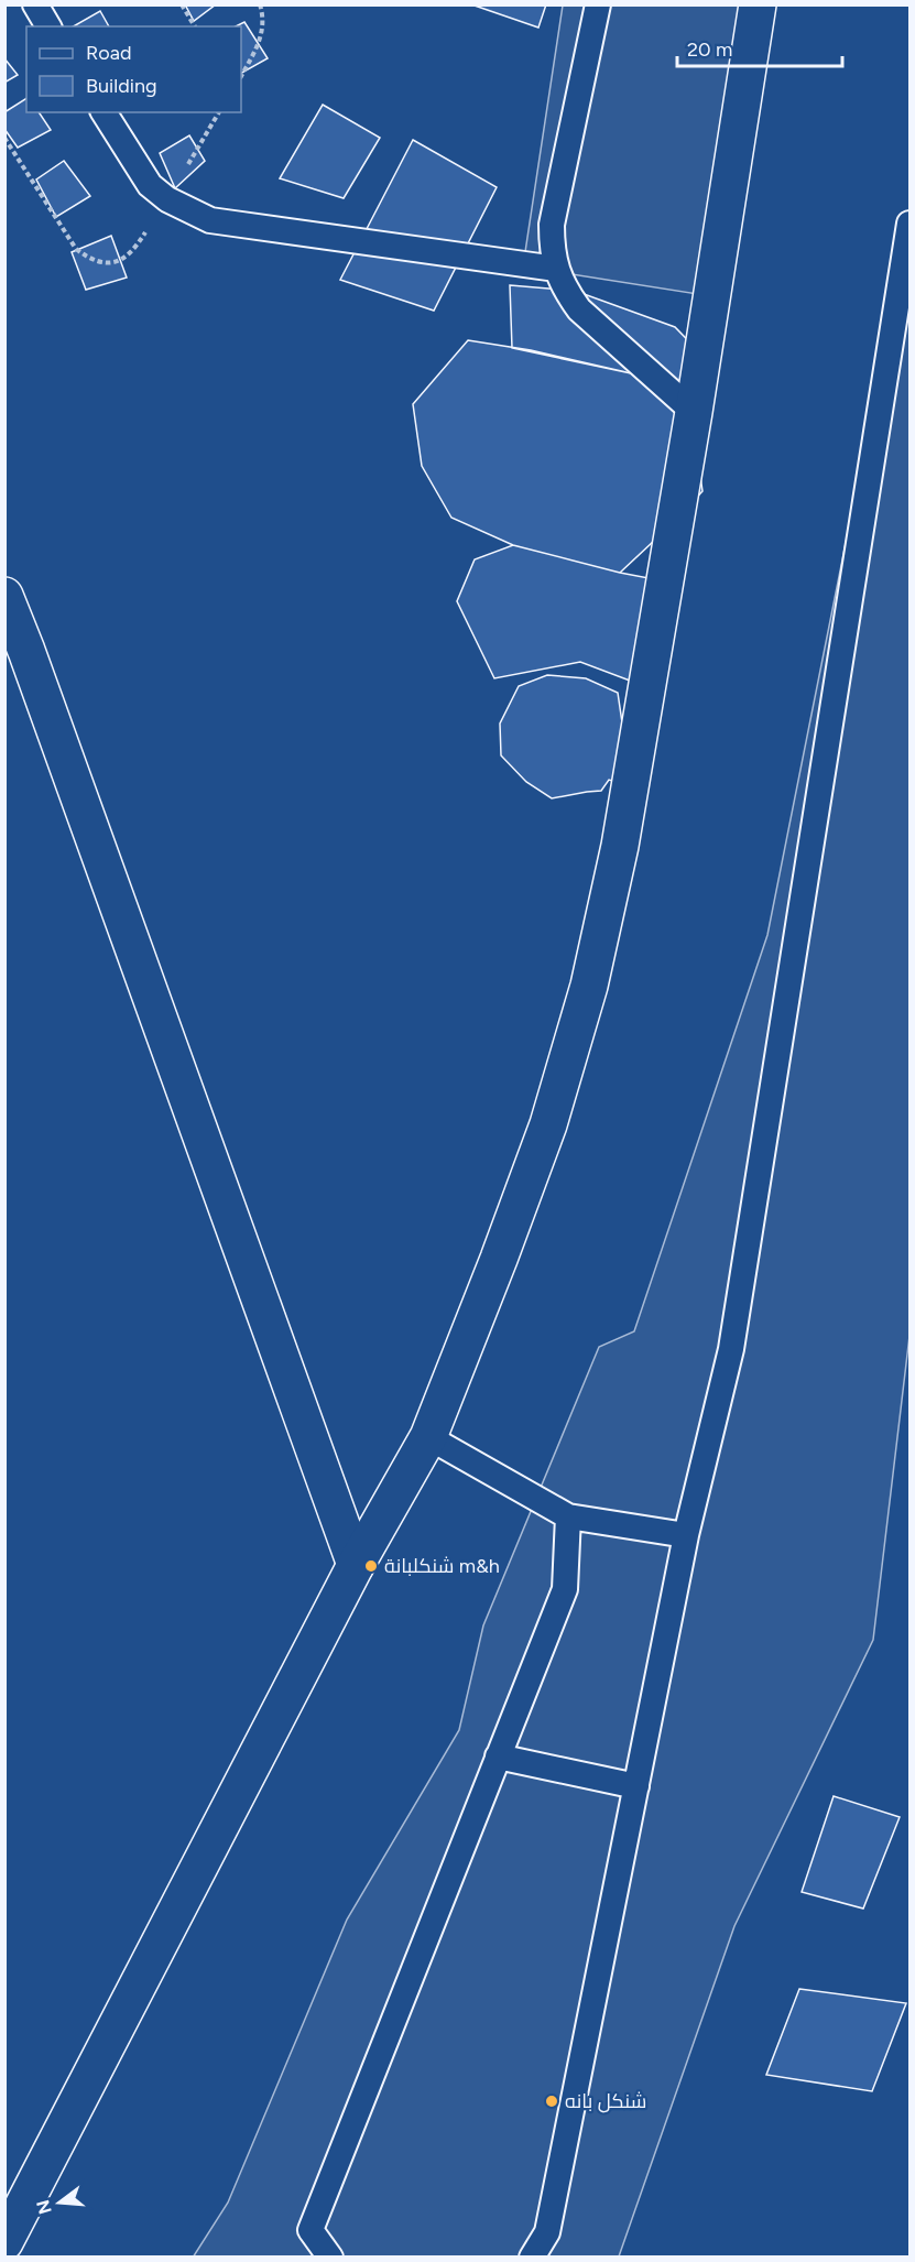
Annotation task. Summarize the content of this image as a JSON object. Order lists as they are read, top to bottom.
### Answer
{
  "places": ["شنكلبانة m&h", "شنكل بانه"],
  "legend": ["Road", "Building"],
  "scale_bar": "20 m",
  "north": "left"
}
